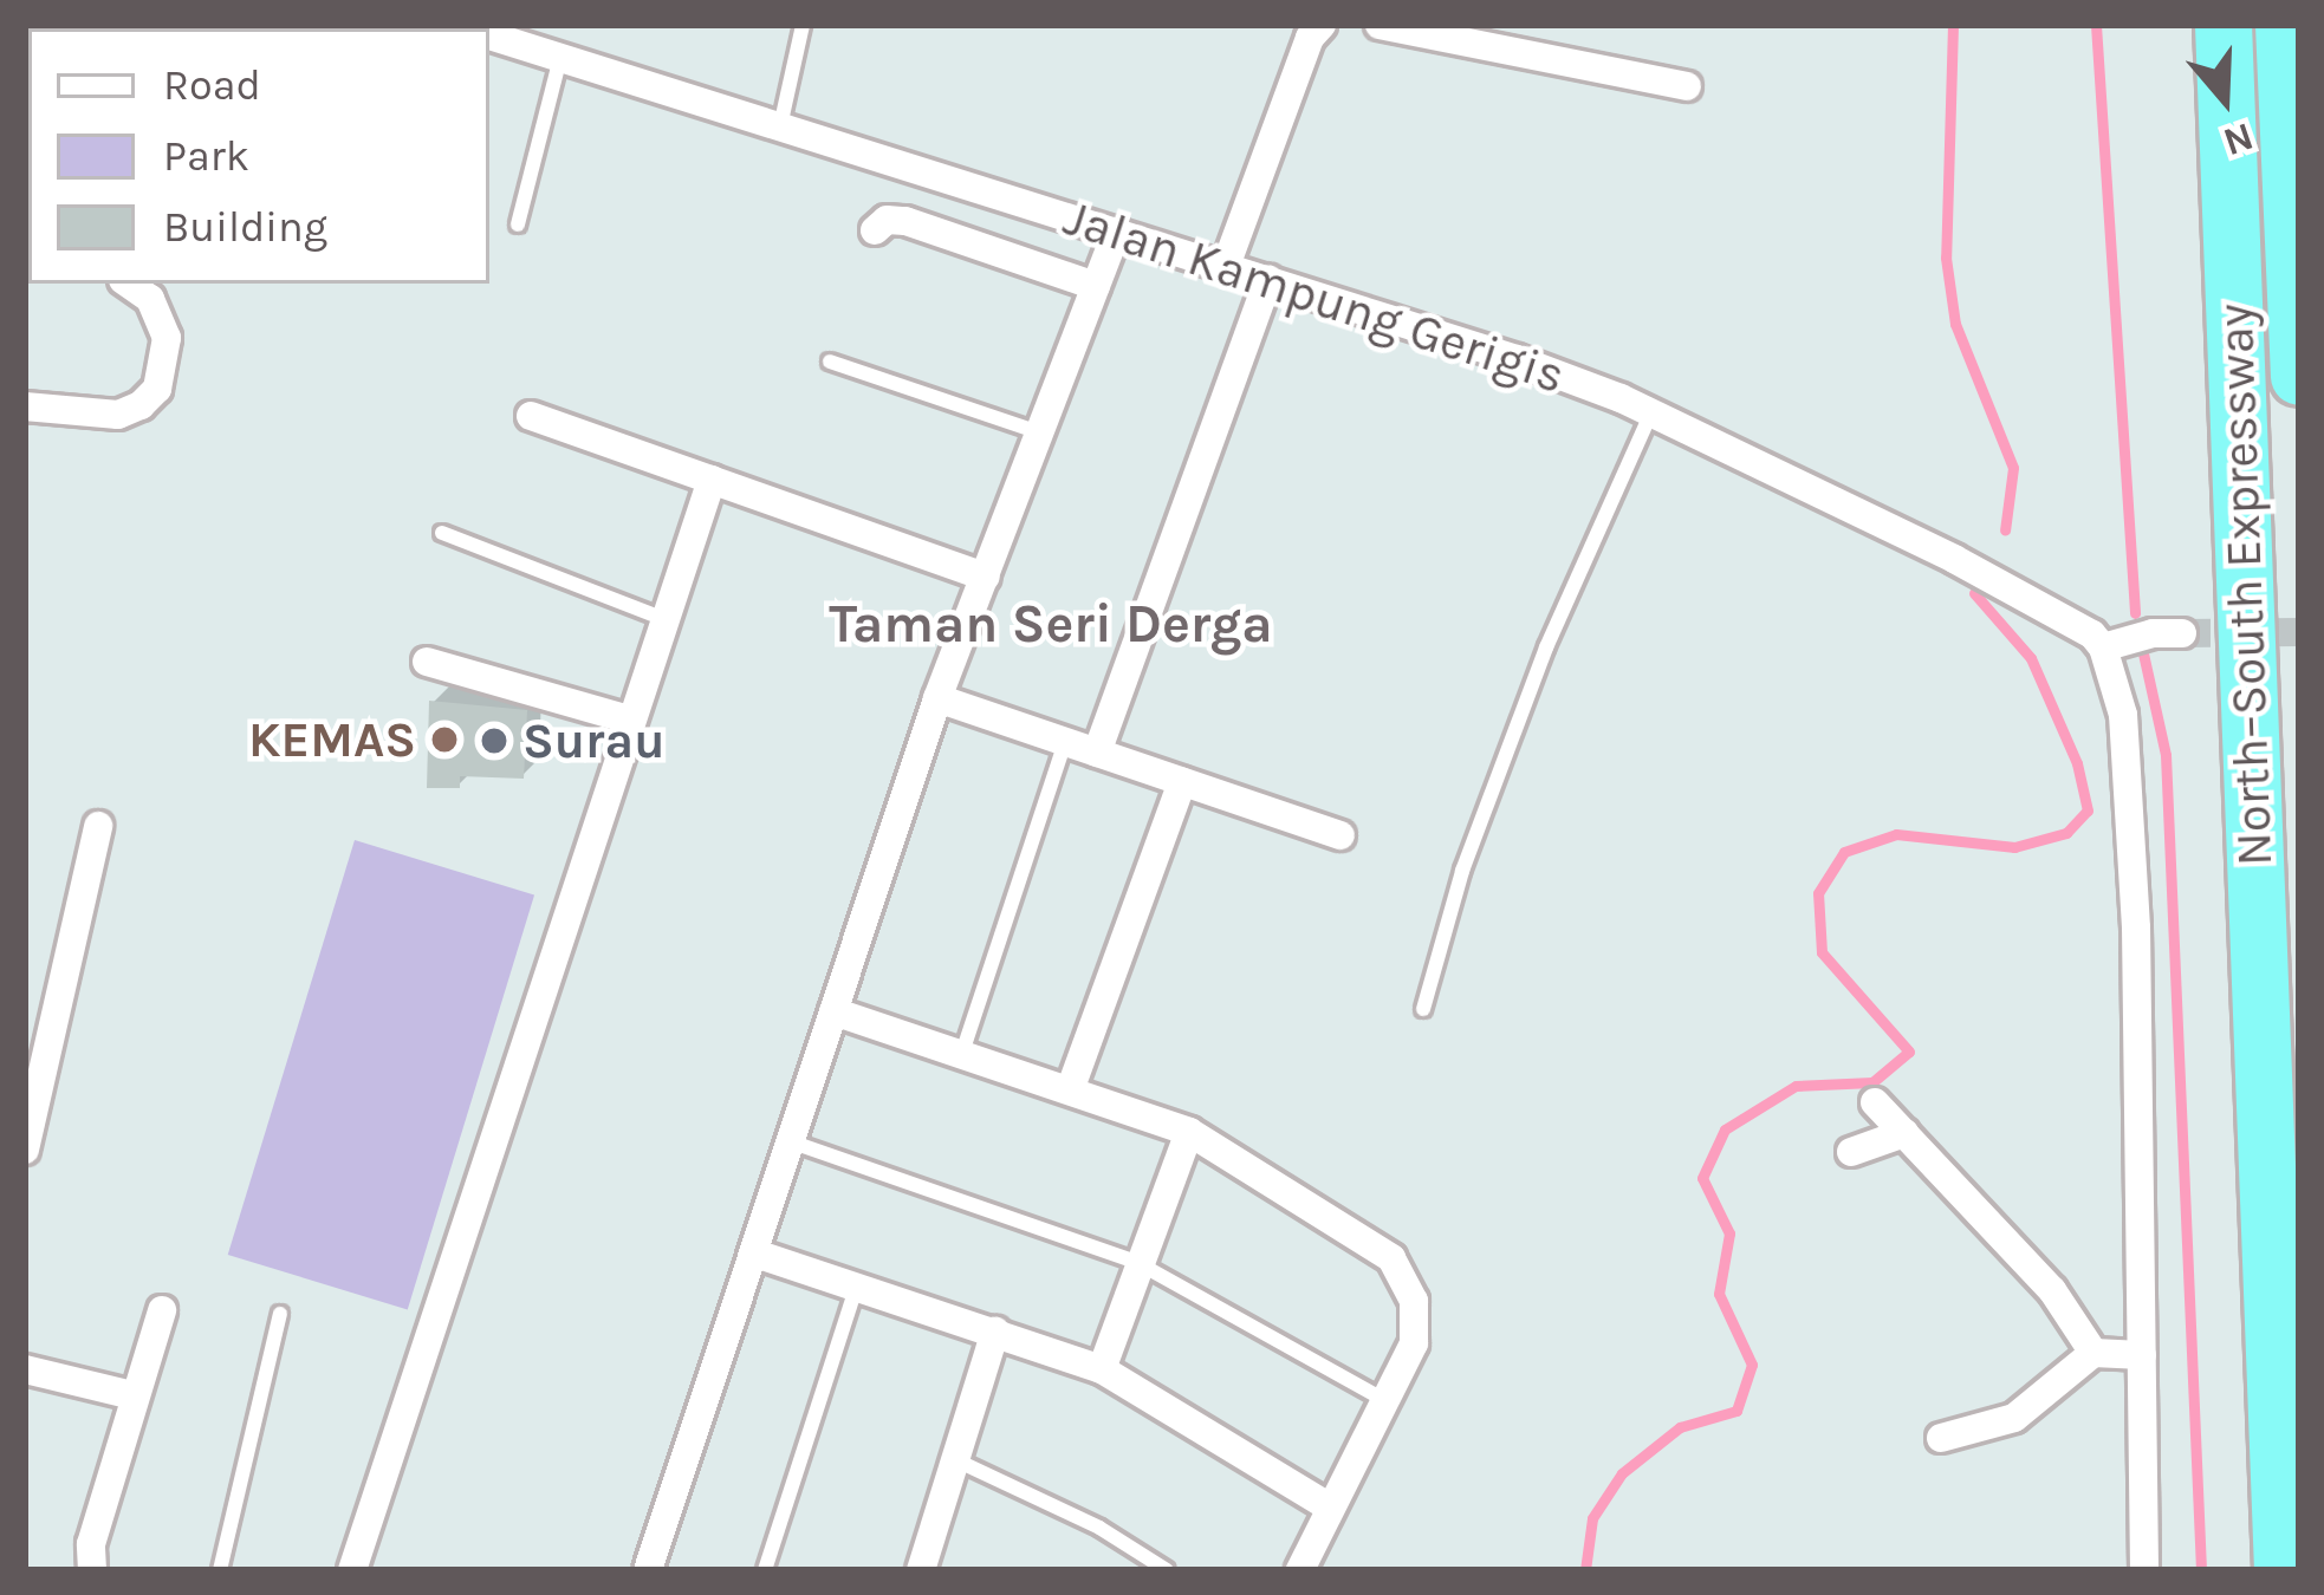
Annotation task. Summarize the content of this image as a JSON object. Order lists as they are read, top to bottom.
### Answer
{
  "streets": {
    "highway": ["North–South Expressway"],
    "street": ["Jalan Kampung Gerigis"]
  },
  "districts": ["Taman Seri Derga"],
  "places": ["KEMAS", "Surau"],
  "legend": ["Road", "Park", "Building"],
  "north": "bottom"
}
